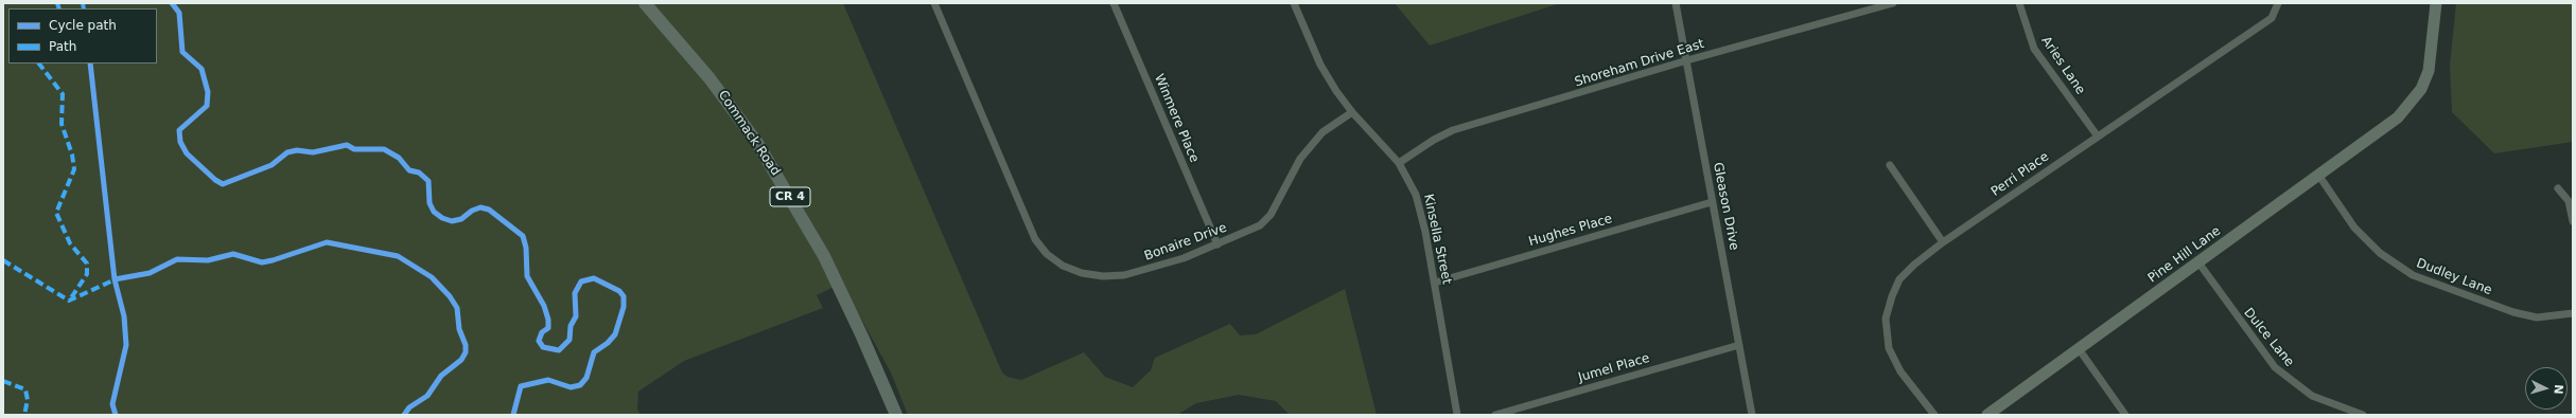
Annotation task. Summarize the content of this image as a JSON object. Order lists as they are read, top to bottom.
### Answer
{
  "streets": {
    "main road": ["Commack Road", "CR 4"],
    "street": [
      "Shoreham Drive East",
      "Aries Lane",
      "Winmere Place",
      "Perri Place",
      "Gleason Drive",
      "Hughes Place",
      "Kinsella Street",
      "Bonaire Drive",
      "Pine Hill Lane",
      "Dudley Lane",
      "Dulce Lane",
      "Jumel Place"
    ]
  },
  "crossings": [
    ["Shoreham Drive East", "Gleason Drive"],
    ["Shoreham Drive East", "Kinsella Street"],
    ["Aries Lane", "Perri Place"],
    ["Winmere Place", "Bonaire Drive"],
    ["Gleason Drive", "Hughes Place"],
    ["Gleason Drive", "Jumel Place"],
    ["Hughes Place", "Kinsella Street"],
    ["Kinsella Street", "Bonaire Drive"],
    ["Pine Hill Lane", "Dudley Lane"],
    ["Pine Hill Lane", "Dulce Lane"]
  ],
  "legend": ["Cycle path", "Path"],
  "north": "right"
}
